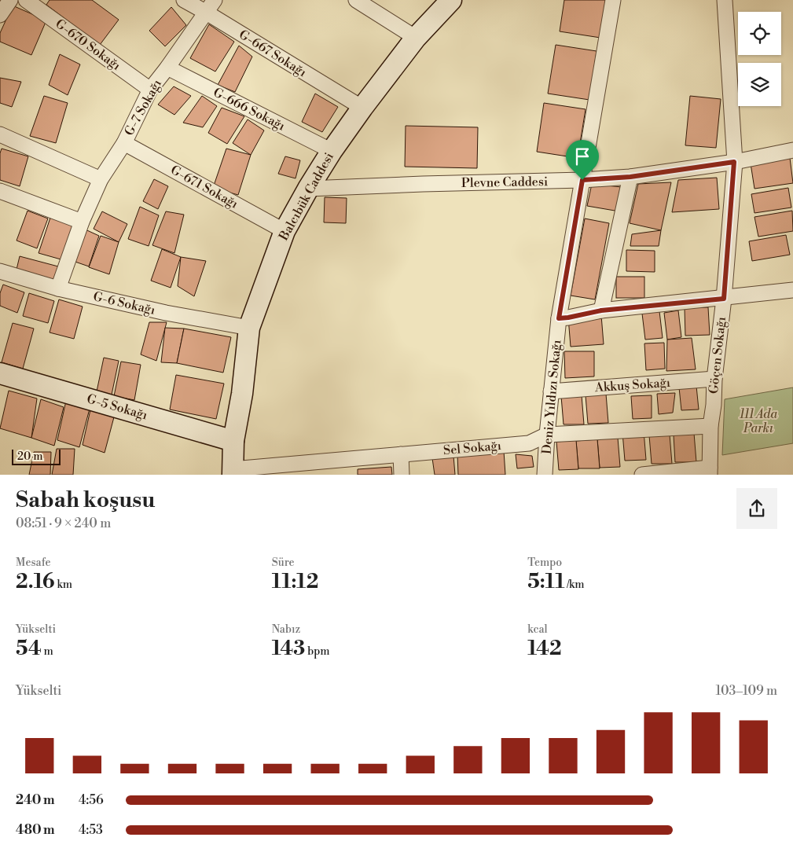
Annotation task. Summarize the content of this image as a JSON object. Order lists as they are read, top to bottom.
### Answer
{
  "streets": {
    "main road": ["Balcıbük Caddesi", "G-5 Sokağı"],
    "street": [
      "G-670 Sokağı",
      "G-667 Sokağı",
      "G-7 Sokağı",
      "G-666 Sokağı",
      "Plevne Caddesi",
      "G-671 Sokağı",
      "G-6 Sokağı",
      "Göçen Sokağı",
      "Akkuş Sokağı",
      "Deniz Yıldızı Sokağı",
      "Sel Sokağı"
    ]
  },
  "crossings": [
    ["G-670 Sokağı", "G-7 Sokağı"],
    ["G-667 Sokağı", "G-7 Sokağı"],
    ["G-667 Sokağı", "Balcıbük Caddesi"],
    ["G-7 Sokağı", "G-666 Sokağı"],
    ["G-7 Sokağı", "G-671 Sokağı"],
    ["G-7 Sokağı", "G-6 Sokağı"],
    ["G-666 Sokağı", "Balcıbük Caddesi"],
    ["Plevne Caddesi", "Balcıbük Caddesi"],
    ["Plevne Caddesi", "Göçen Sokağı"],
    ["Plevne Caddesi", "Deniz Yıldızı Sokağı"],
    ["G-671 Sokağı", "Balcıbük Caddesi"],
    ["Balcıbük Caddesi", "G-6 Sokağı"],
    ["Balcıbük Caddesi", "G-5 Sokağı"],
    ["Balcıbük Caddesi", "Sel Sokağı"],
    ["Göçen Sokağı", "Akkuş Sokağı"],
    ["Göçen Sokağı", "Sel Sokağı"],
    ["Akkuş Sokağı", "Deniz Yıldızı Sokağı"],
    ["Deniz Yıldızı Sokağı", "Sel Sokağı"]
  ],
  "parks": ["111 Ada Parkı"],
  "scale_bar": "20 m",
  "page": {
    "scale": "20 m",
    "heading": ["Sabah koşusu", "08:51 · 9 × 240 m"],
    "stats": [
      ["Mesafe", "2.16 km"],
      ["Süre", "11:12"],
      ["Tempo", "5:11 /km"],
      ["Yükselti", "54 m"],
      ["Nabız", "143 bpm"],
      ["kcal", "142"]
    ],
    "chart": ["Yükselti", "103–109 m"],
    "list": [
      {
        "name": "240 m",
        "note": "4:56"
      },
      {
        "name": "480 m",
        "note": "4:53"
      }
    ]
  }
}
